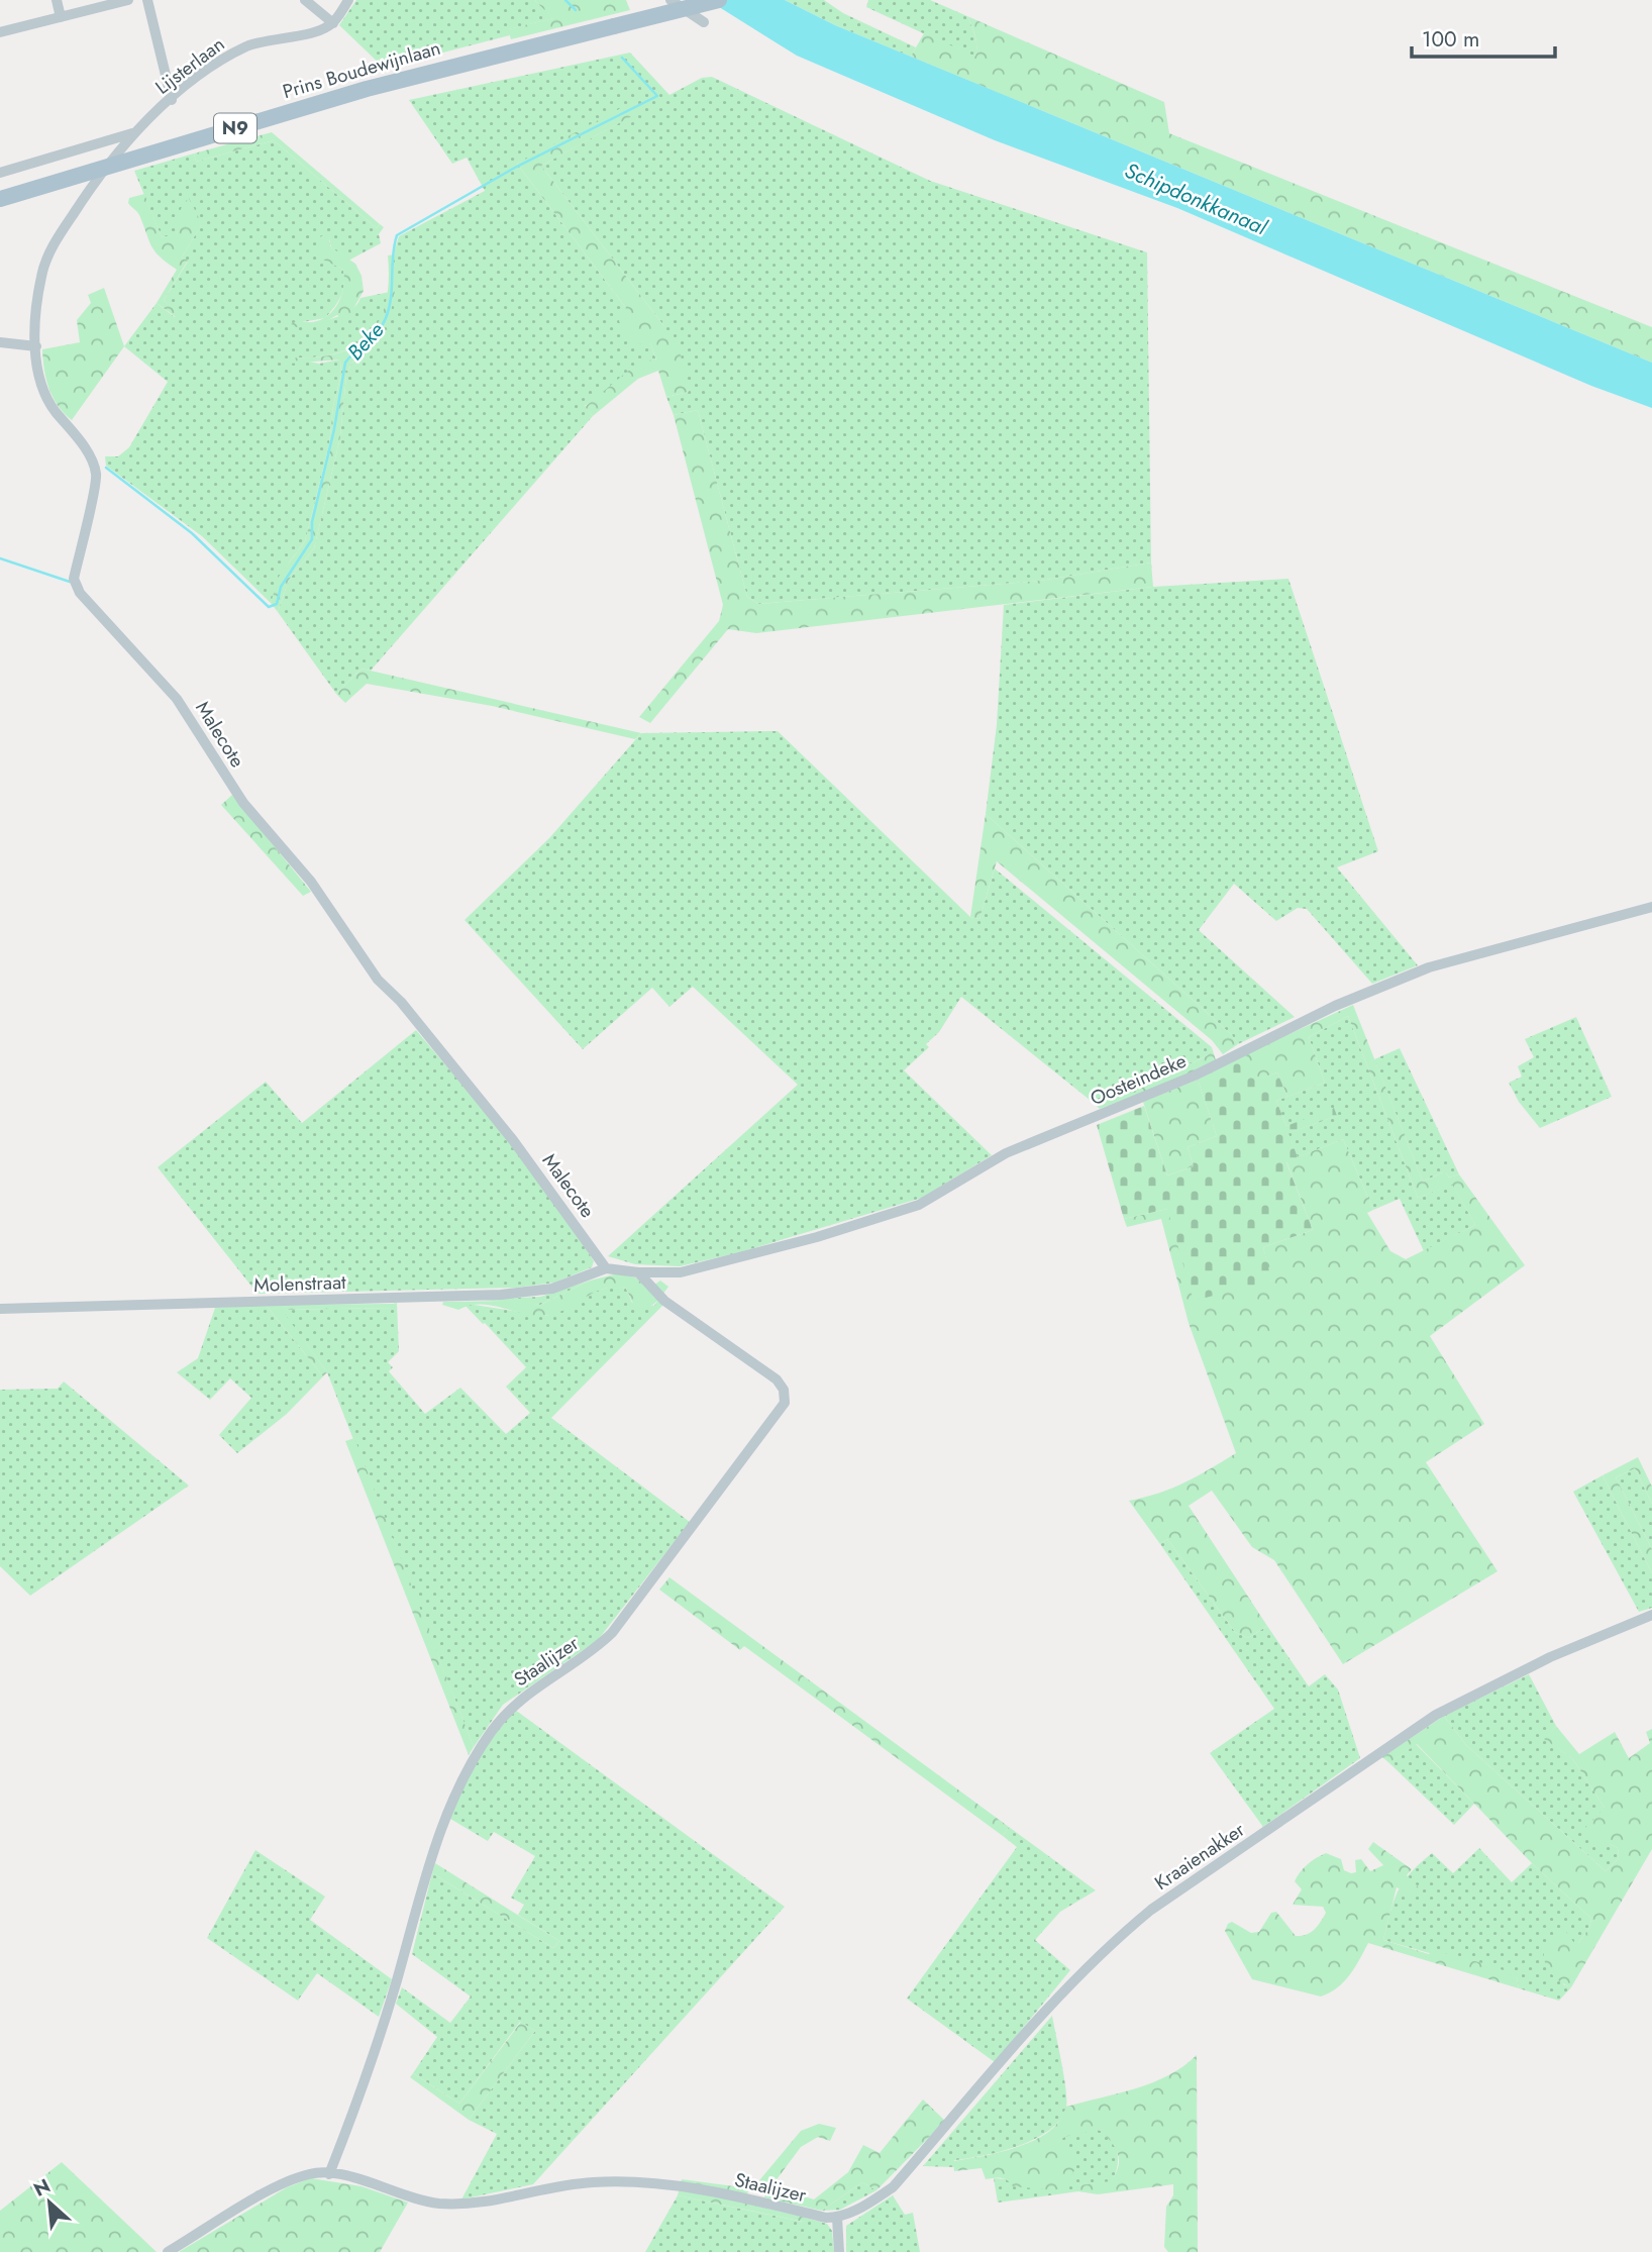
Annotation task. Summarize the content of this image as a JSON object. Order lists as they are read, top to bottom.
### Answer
{
  "streets": {
    "main road": ["Prins Boudewijnlaan", "N9"],
    "street": [
      "Lijsterlaan",
      "Malecote",
      "Oosteindeke",
      "Molenstraat",
      "Staalijzer",
      "Kraaienakker"
    ]
  },
  "crossings": [
    ["Lijsterlaan", "Prins Boudewijnlaan"],
    ["Lijsterlaan", "Malecote"],
    ["Prins Boudewijnlaan", "Malecote"],
    ["Malecote", "Oosteindeke"],
    ["Malecote", "Molenstraat"],
    ["Oosteindeke", "Molenstraat"],
    ["Oosteindeke", "Staalijzer"],
    ["Staalijzer", "Kraaienakker"]
  ],
  "water": ["Schipdonkkanaal", "Beke"],
  "scale_bar": "100 m",
  "north": "top left"
}
